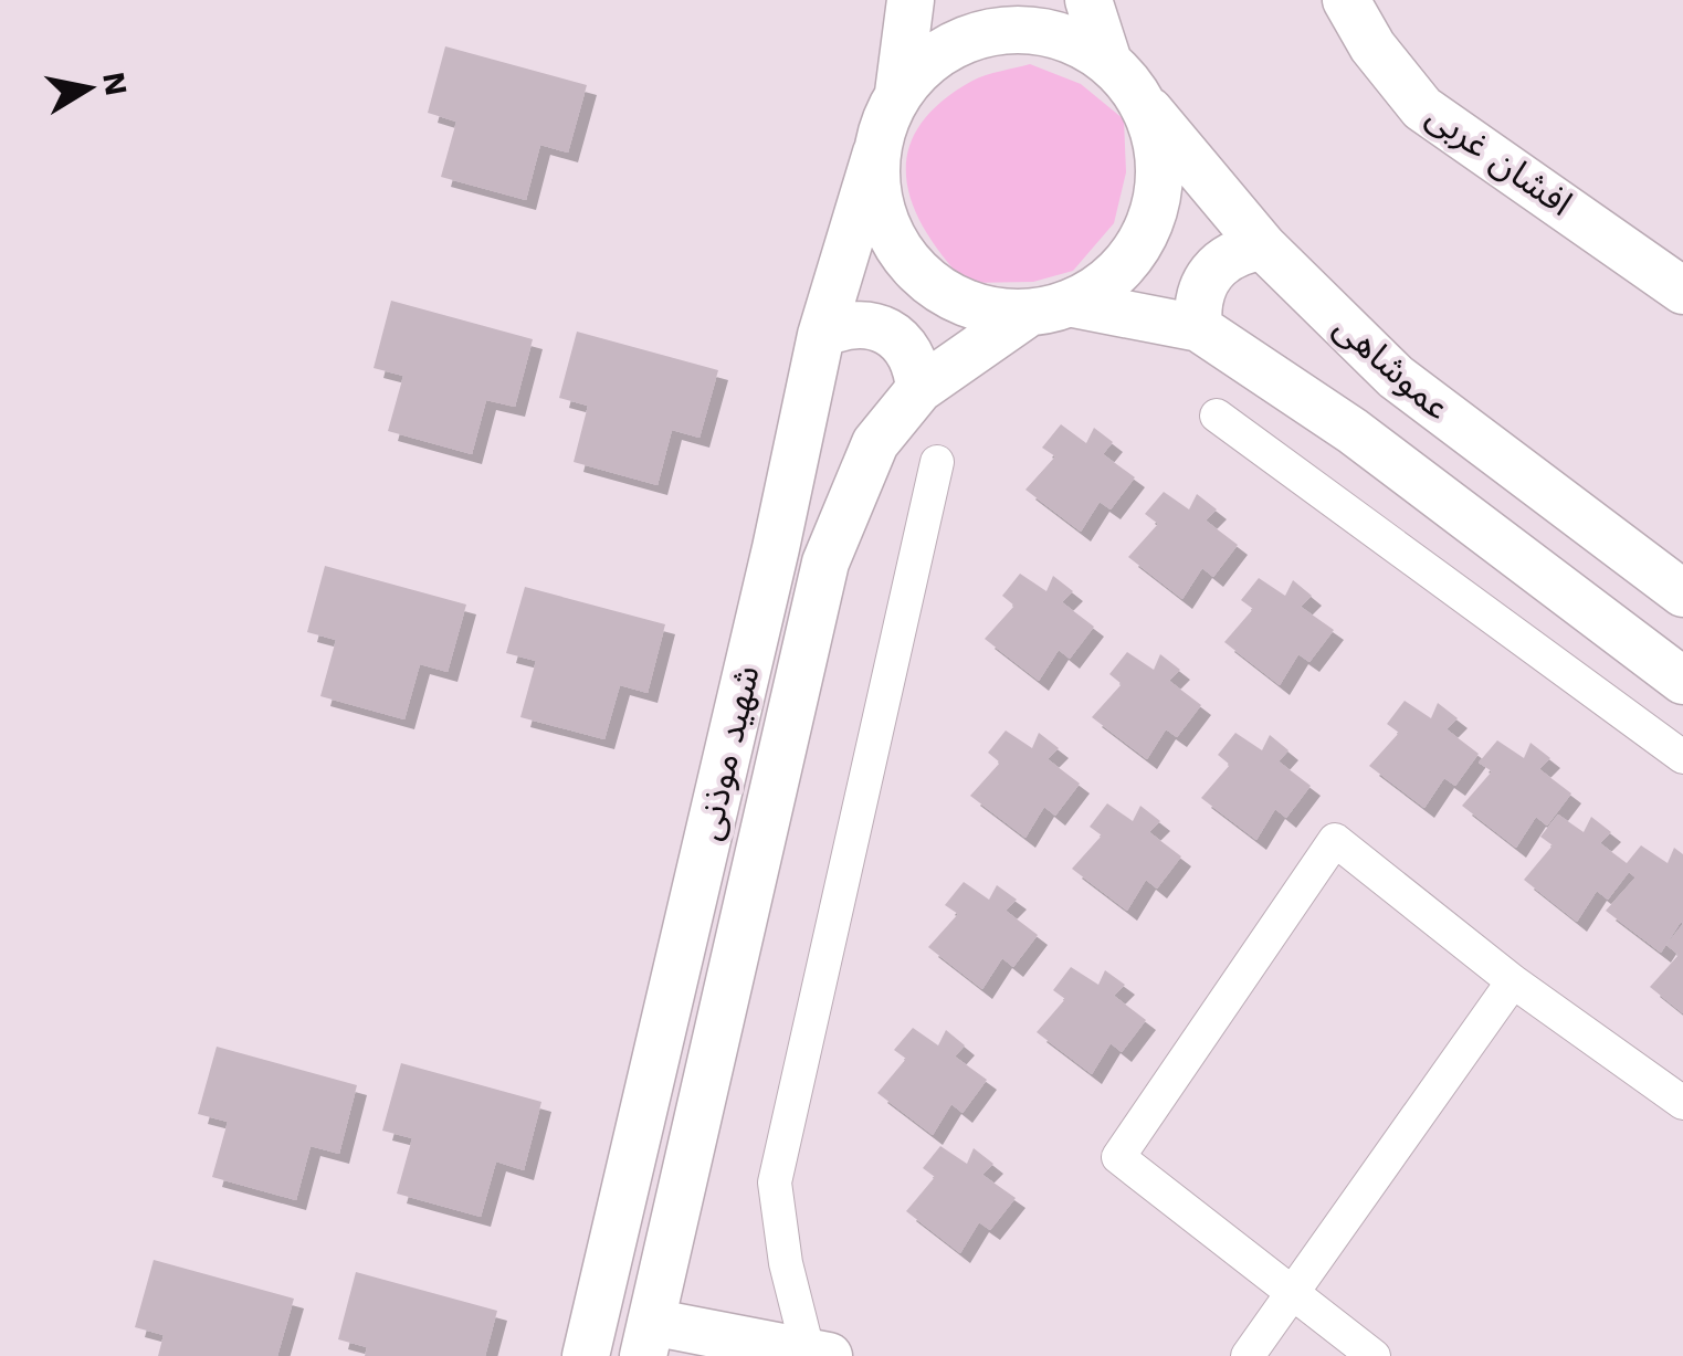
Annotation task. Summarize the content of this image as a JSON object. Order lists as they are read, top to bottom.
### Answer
{
  "streets": {
    "main road": ["افشان غربی", "عموشاهی", "شهید موذنی"]
  },
  "crossings": [
    ["عموشاهی", "شهید موذنی"]
  ],
  "north": "right"
}
